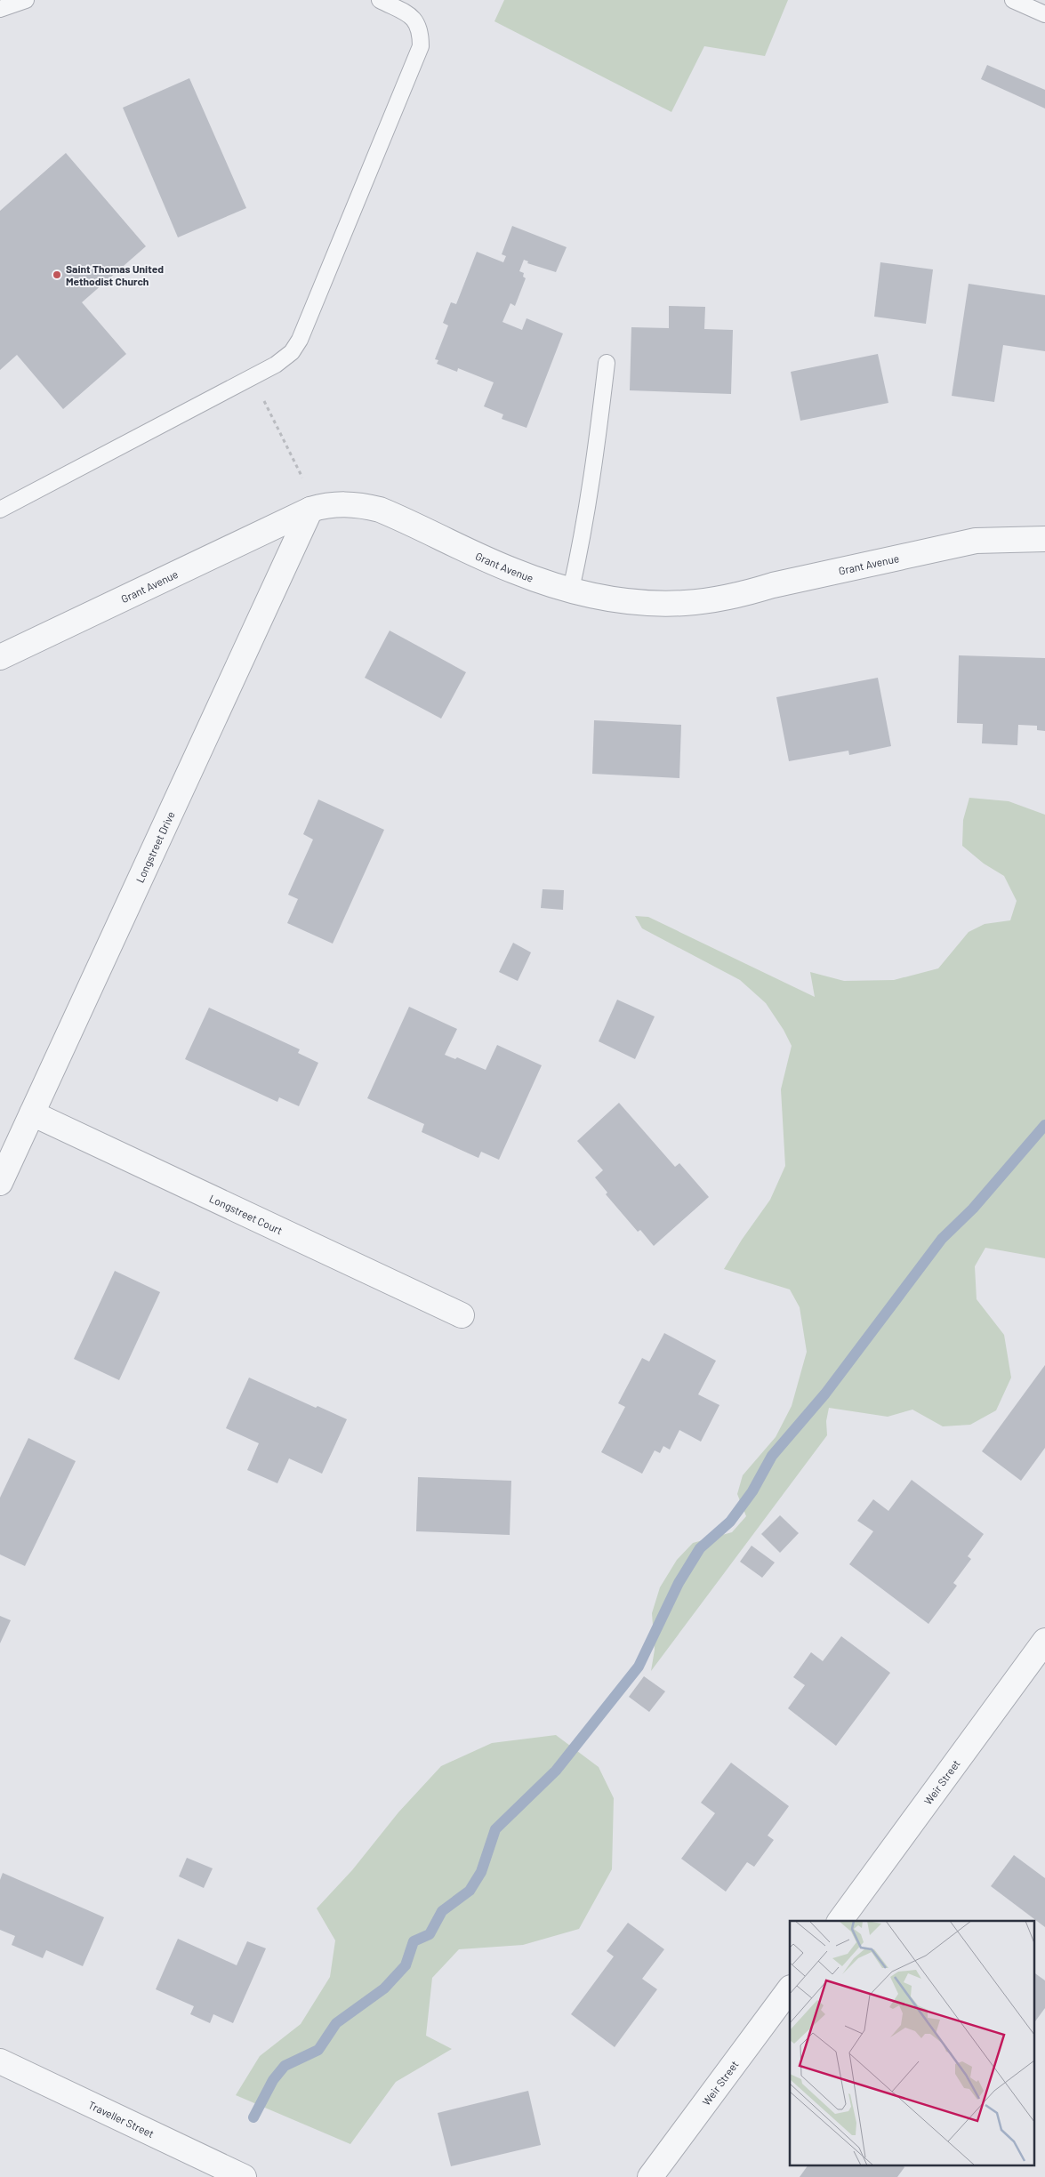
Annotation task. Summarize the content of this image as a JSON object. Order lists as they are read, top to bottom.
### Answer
{
  "streets": {
    "street": [
      "Grant Avenue",
      "Longstreet Drive",
      "Longstreet Court",
      "Weir Street",
      "Traveller Street"
    ]
  },
  "crossings": [
    ["Grant Avenue", "Longstreet Drive"],
    ["Longstreet Drive", "Longstreet Court"]
  ],
  "places": ["Saint Thomas United Methodist Church"]
}
